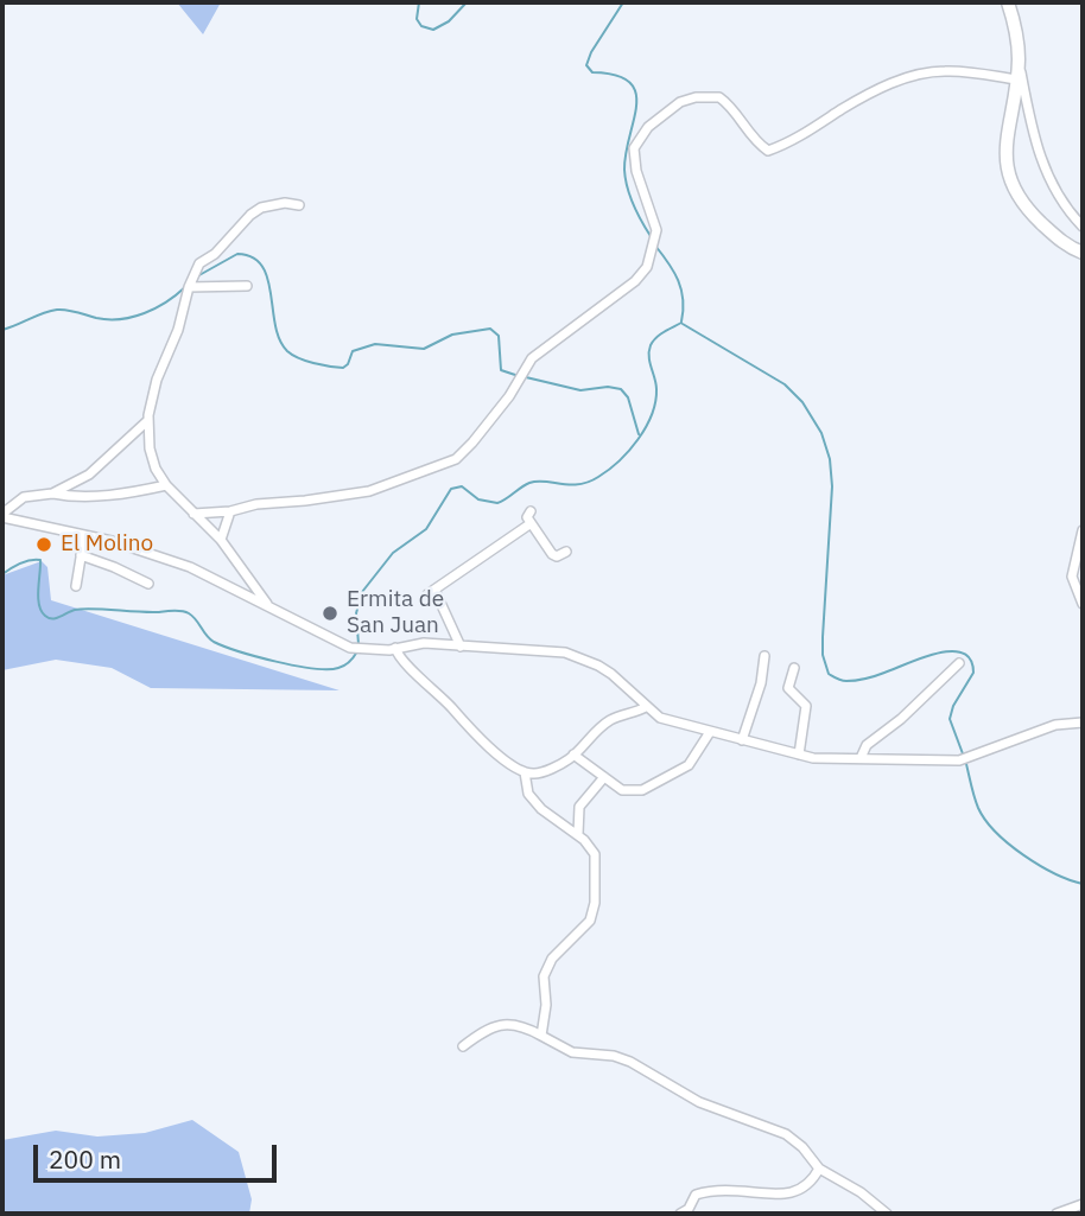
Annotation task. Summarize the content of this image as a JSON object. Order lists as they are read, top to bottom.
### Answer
{
  "places": ["El Molino", "Ermita de San Juan"],
  "scale_bar": "200 m"
}
